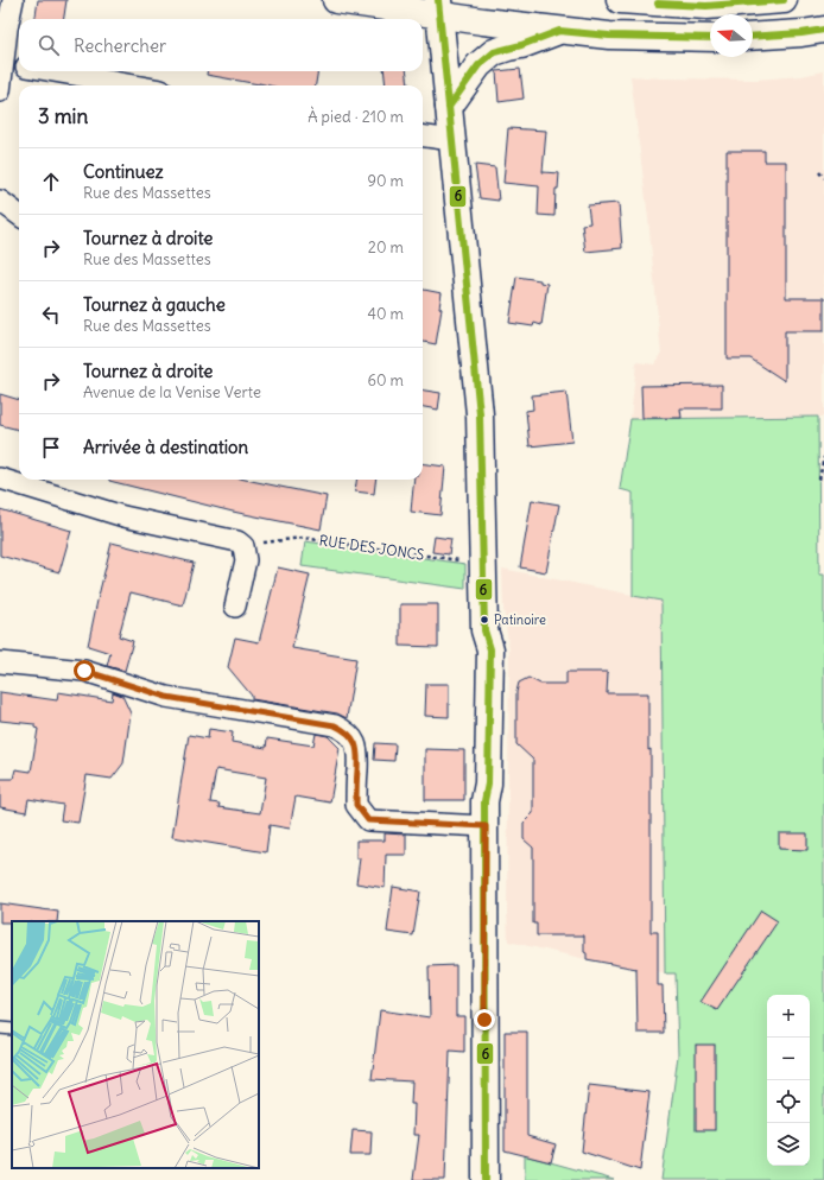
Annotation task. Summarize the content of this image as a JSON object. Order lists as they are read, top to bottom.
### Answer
{
  "streets": {
    "path": ["RUE DES JONCS"]
  },
  "places": ["Patinoire"],
  "lines": ["transit line 6"],
  "north": "left",
  "page": {
    "search": "Rechercher",
    "heading": ["3 min", "À pied · 210 m"],
    "list": [
      ["Continuez", "Rue des Massettes", "90 m"],
      ["Tournez à droite", "Rue des Massettes", "20 m"],
      ["Tournez à gauche", "Rue des Massettes", "40 m"],
      ["Tournez à droite", "Avenue de la Venise Verte", "60 m"],
      "Arrivée à destination"
    ],
    "map_buttons": ["+", "−"]
  }
}
